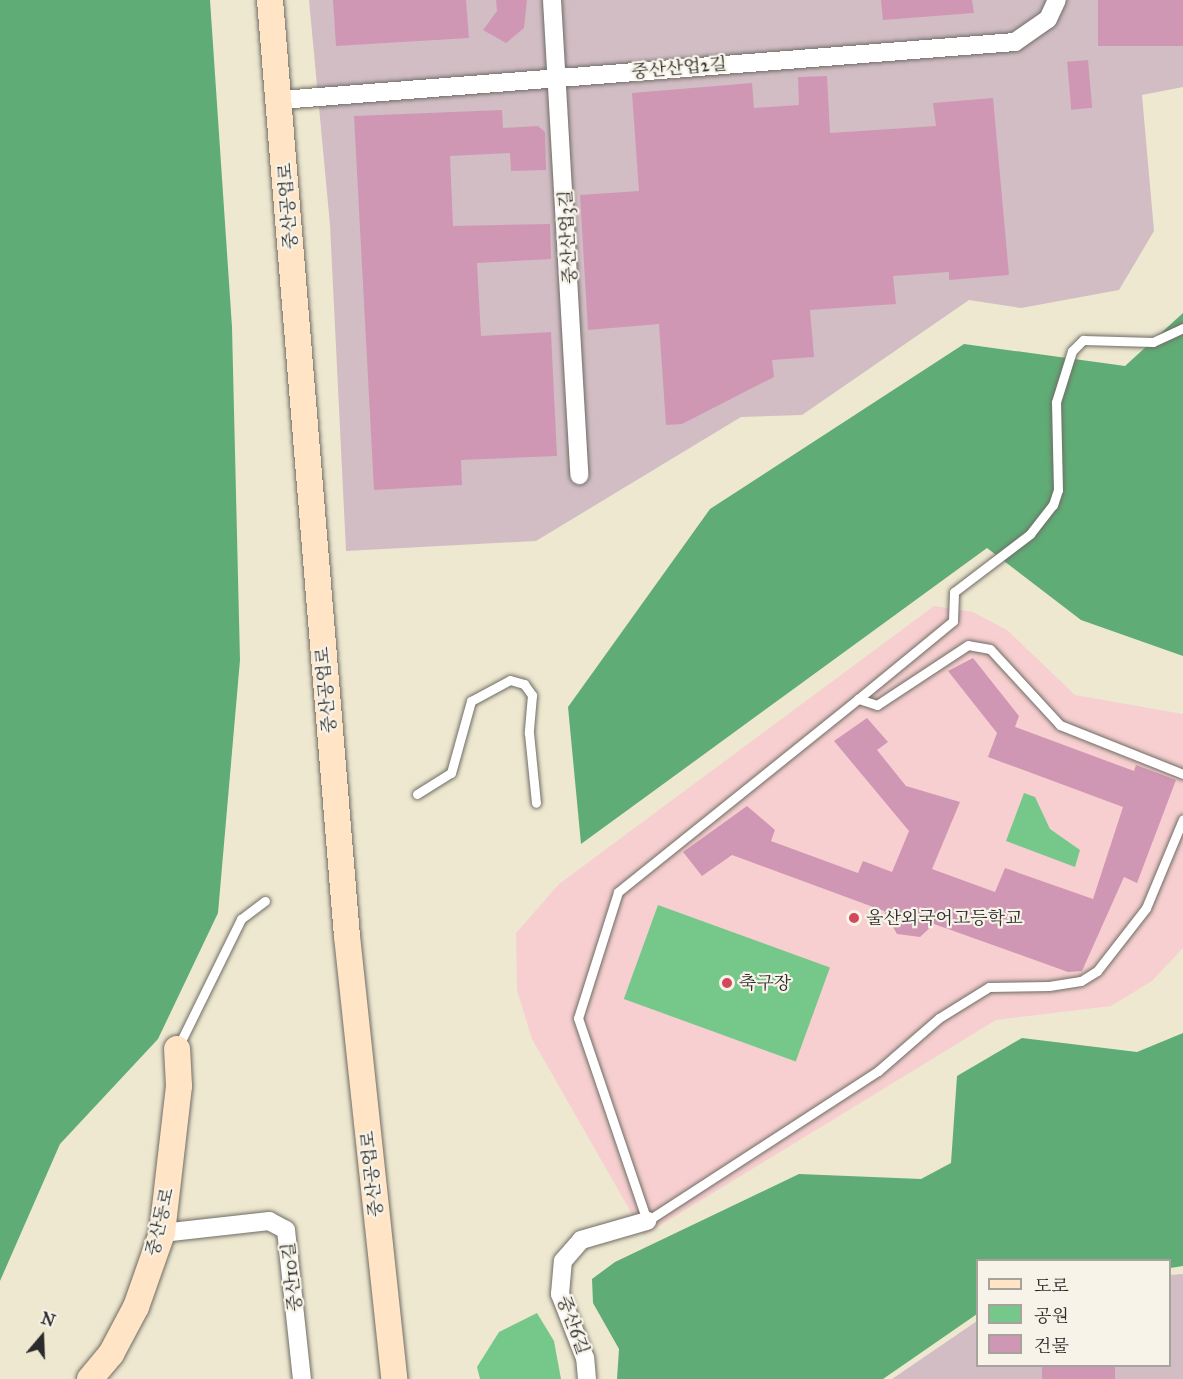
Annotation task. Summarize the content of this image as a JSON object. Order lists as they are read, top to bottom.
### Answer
{
  "streets": {
    "street": [
      "중산산업2길",
      "중산공업로",
      "중산산업3길",
      "중산동로",
      "중산10길",
      "중산6길"
    ]
  },
  "crossings": [
    ["중산산업2길", "중산공업로"],
    ["중산산업2길", "중산산업3길"],
    ["중산동로", "중산10길"]
  ],
  "places": ["울산외국어고등학교", "축구장"],
  "legend": ["도로", "공원", "건물"],
  "north": "top"
}
